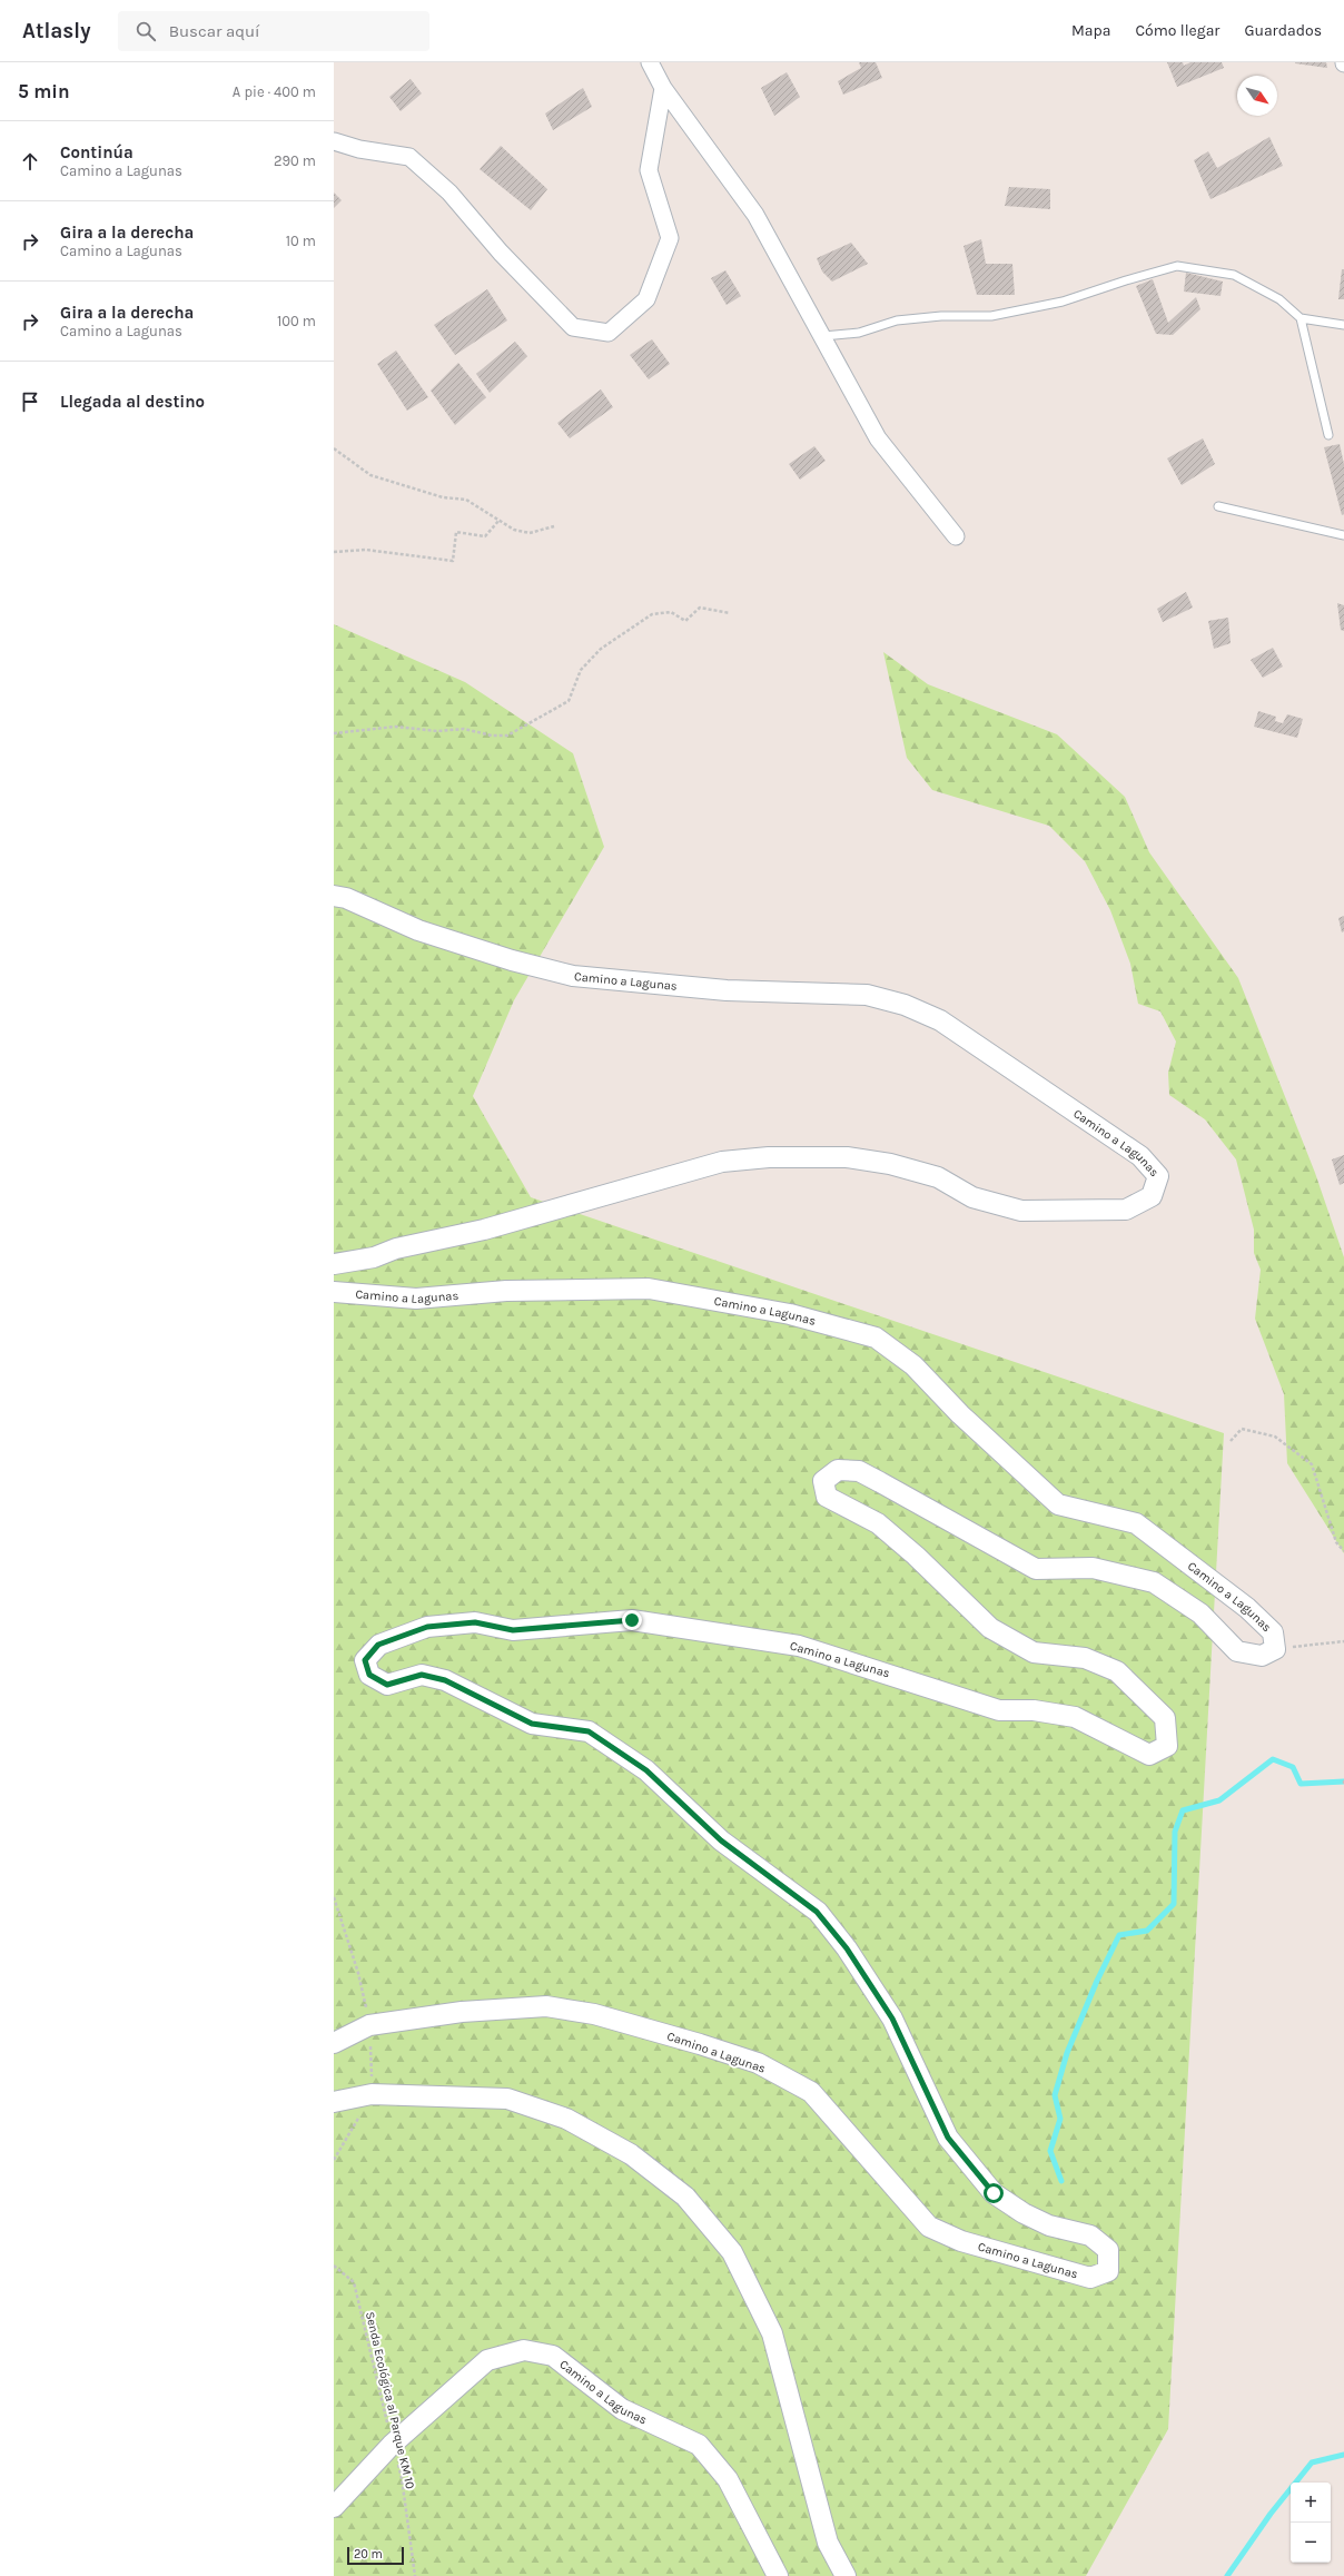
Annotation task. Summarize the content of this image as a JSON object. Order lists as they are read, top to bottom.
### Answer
{
  "streets": {
    "street": ["Camino a Lagunas"],
    "path": ["Senda Ecológica al Parque KM 10"]
  },
  "crossings": [
    ["Camino a Lagunas", "Senda Ecológica al Parque KM 10"]
  ],
  "scale_bar": "20 m",
  "north": "bottom right",
  "page": {
    "header": "Atlasly",
    "search": "Buscar aquí",
    "nav": ["Mapa", "Cómo llegar", "Guardados"],
    "heading": ["5 min", "A pie · 400 m"],
    "list": [
      ["Continúa", "Camino a Lagunas", "290 m"],
      ["Gira a la derecha", "Camino a Lagunas", "10 m"],
      ["Gira a la derecha", "Camino a Lagunas", "100 m"],
      "Llegada al destino"
    ],
    "map_buttons": ["+", "−"],
    "scale": "20 m"
  }
}
